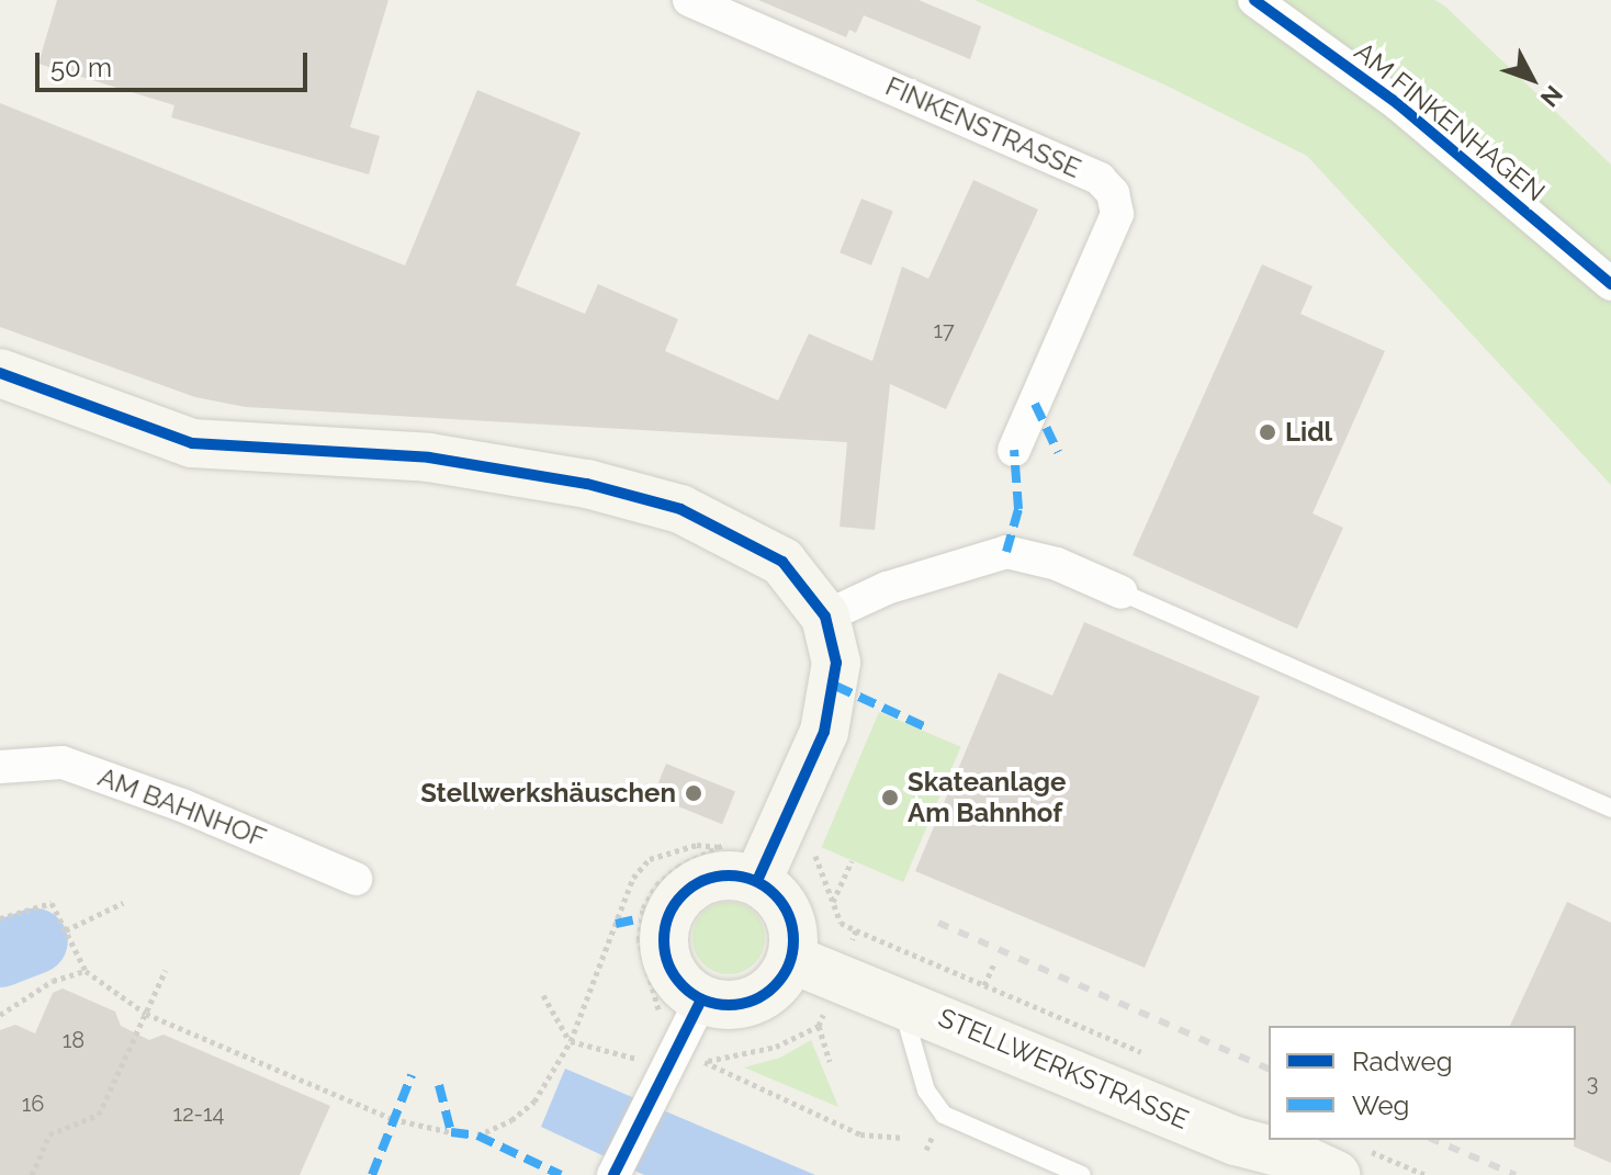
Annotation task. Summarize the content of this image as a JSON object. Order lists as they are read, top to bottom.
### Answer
{
  "streets": {
    "main road": ["STELLWERKSTRASSE"],
    "street": ["AM FINKENHAGEN", "FINKENSTRASSE", "AM BAHNHOF"]
  },
  "places": ["Lidl", "Stellwerkshäuschen", "Skateanlage Am Bahnhof"],
  "house_numbers": [
    "17",
    "18",
    "3",
    "16",
    "12-14"
  ],
  "legend": ["Radweg", "Weg"],
  "scale_bar": "50 m",
  "north": "bottom right"
}
